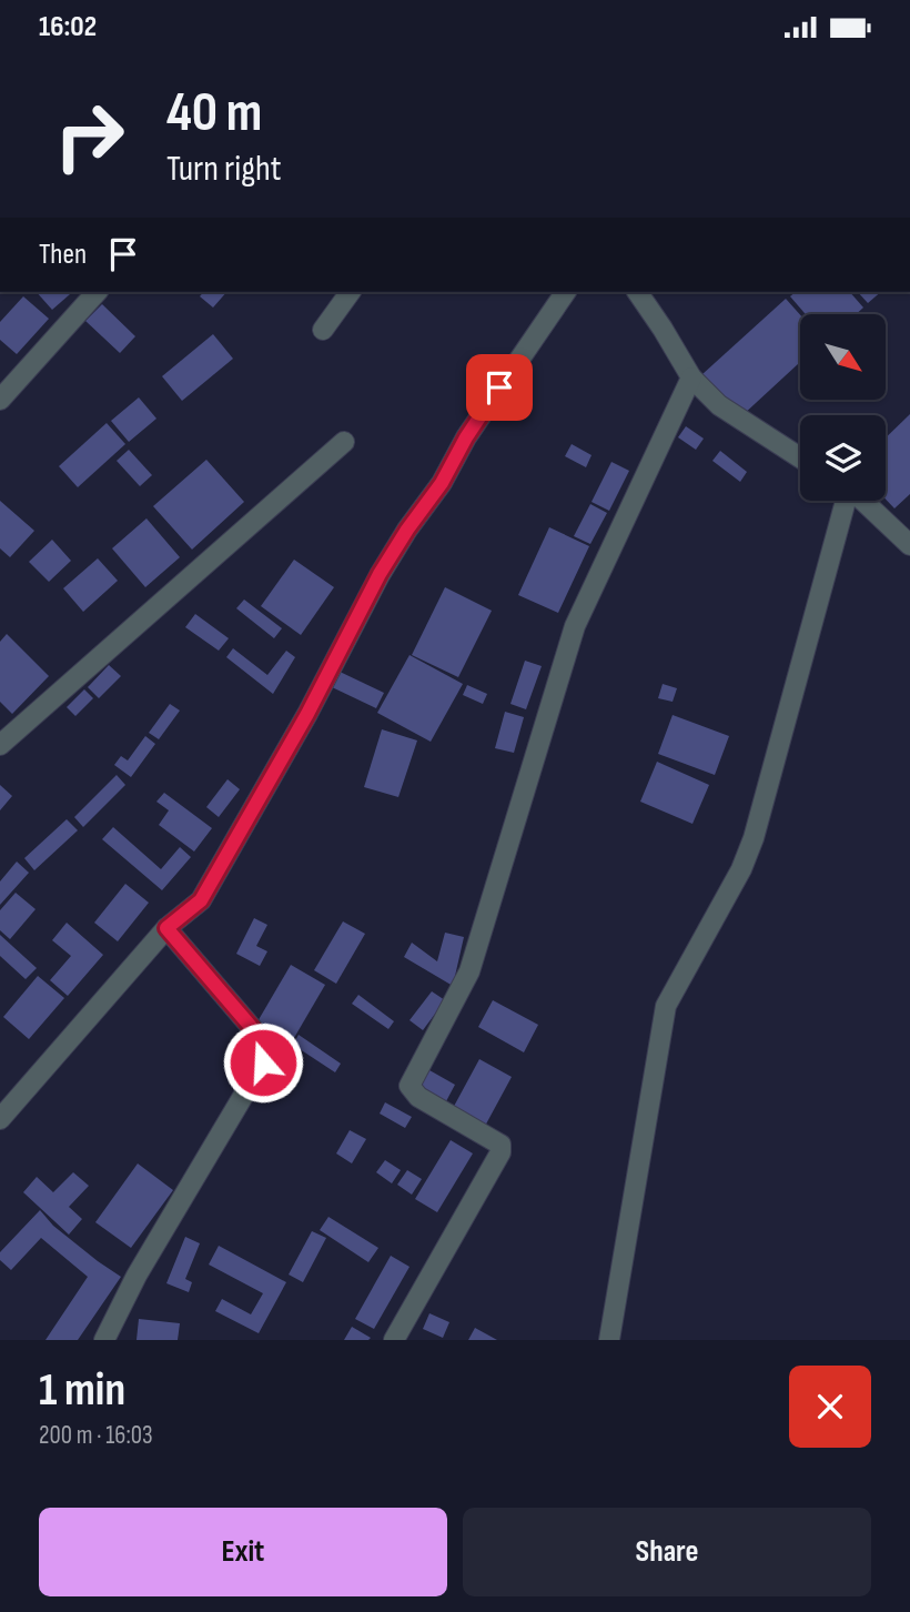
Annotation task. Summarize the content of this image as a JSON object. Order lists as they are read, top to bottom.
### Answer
{
  "north": "bottom right",
  "page": {
    "status": "16:02",
    "turn": ["40 m", "Turn right"],
    "then": "Then",
    "heading": ["1 min", "200 m · 16:03"],
    "buttons": ["Exit", "Share"]
  }
}
